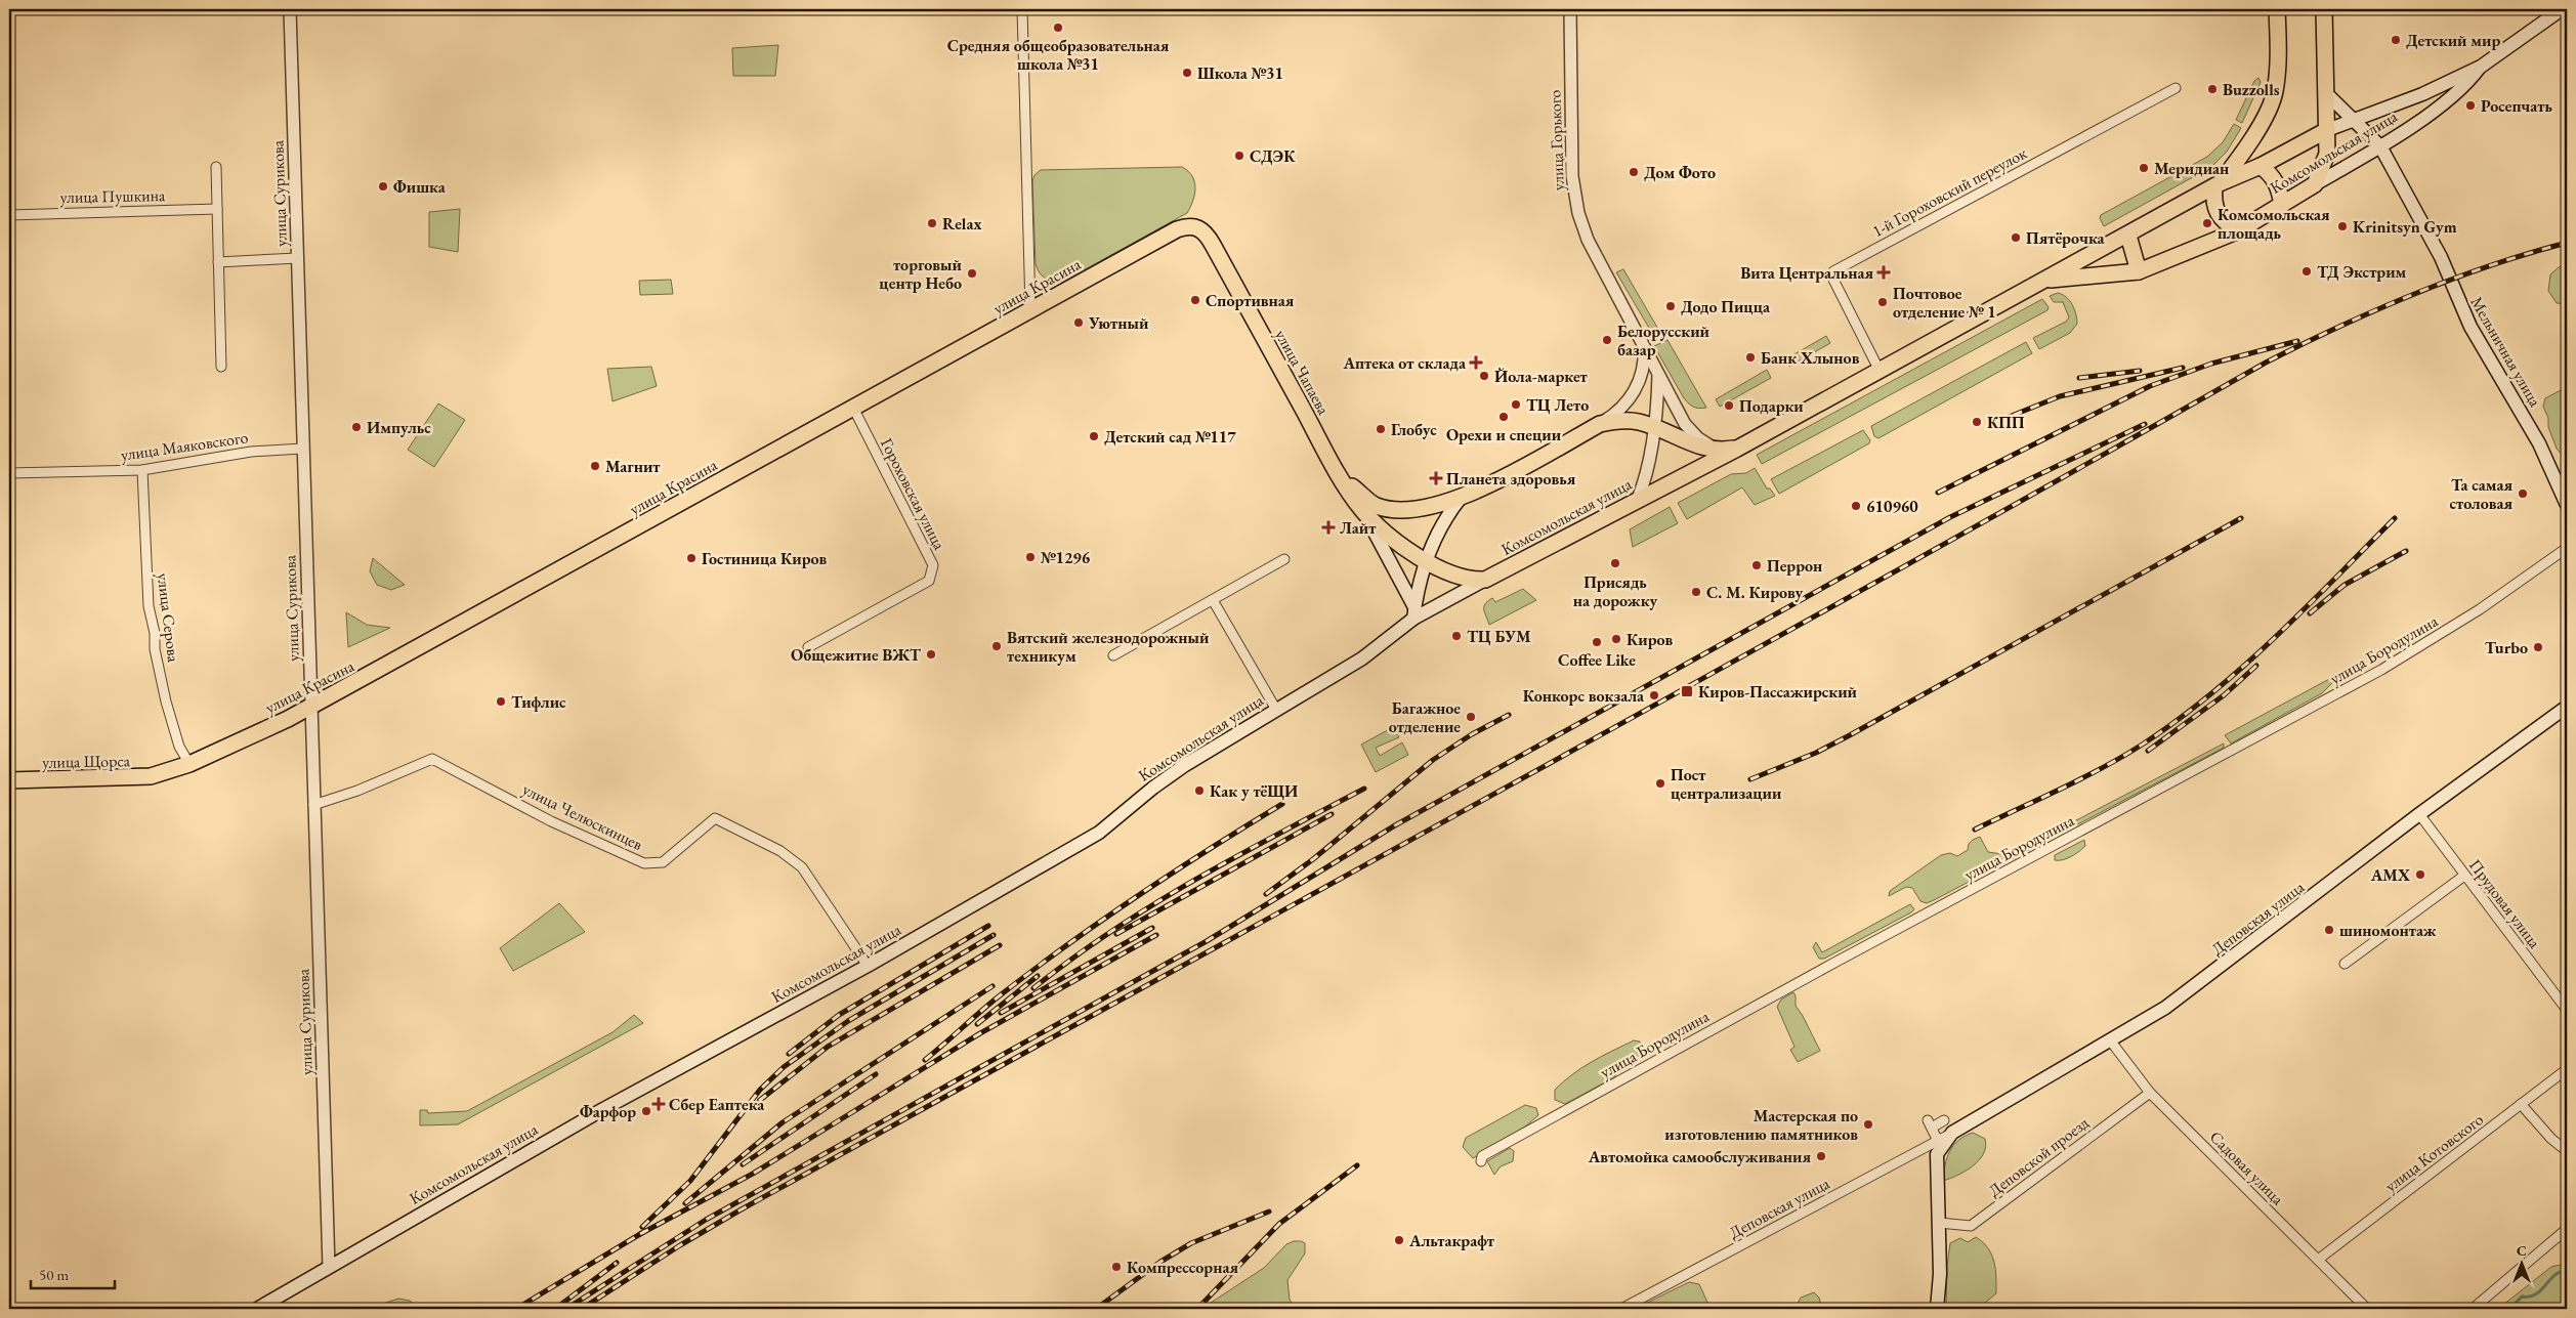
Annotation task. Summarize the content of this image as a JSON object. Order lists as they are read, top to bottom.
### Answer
{
  "streets": {
    "main road": [
      "Комсомольская улица",
      "улица Красина",
      "Мельничная улица",
      "улица Чапаева",
      "улица Щорса",
      "Деповская улица"
    ],
    "street": [
      "улица Горького",
      "1-й Гороховский переулок",
      "улица Сурикова",
      "улица Пушкина",
      "улица Маяковского",
      "Гороховская улица",
      "улица Серова",
      "улица Бородулина",
      "улица Челюскинцев",
      "Прудовая улица",
      "улица Котовского",
      "Деповской проезд",
      "Садовая улица"
    ]
  },
  "crossings": [
    ["улица Горького", "Комсомольская улица"],
    ["Комсомольская улица", "1-й Гороховский переулок"],
    ["Комсомольская улица", "улица Сурикова"],
    ["Комсомольская улица", "Мельничная улица"],
    ["Комсомольская улица", "улица Чапаева"],
    ["Комсомольская улица", "улица Челюскинцев"],
    ["улица Сурикова", "улица Красина"],
    ["улица Сурикова", "улица Маяковского"],
    ["улица Сурикова", "улица Челюскинцев"],
    ["улица Красина", "улица Чапаева"],
    ["улица Красина", "Гороховская улица"],
    ["улица Красина", "улица Серова"],
    ["улица Красина", "улица Щорса"],
    ["улица Маяковского", "улица Серова"],
    ["Прудовая улица", "Деповская улица"],
    ["Деповская улица", "Деповской проезд"],
    ["Деповская улица", "Садовая улица"],
    ["улица Котовского", "Садовая улица"],
    ["Деповской проезд", "Садовая улица"]
  ],
  "places": {
    "other": [
      "Средняя общеобразовательная школа №31",
      "Детский мир",
      "Школа №31",
      "Buzzolls",
      "Росепчать",
      "СДЭК",
      "Меридиан",
      "Дом Фото",
      "Фишка",
      "Relax",
      "Комсомольская площадь",
      "Krinitsyn Gym",
      "Пятёрочка",
      "ТД Экстрим",
      "торговый центр Небо",
      "Спортивная",
      "Почтовое отделение № 1",
      "Додо Пицца",
      "Уютный",
      "Белорусский базар",
      "Банк Хлынов",
      "Йола-маркет",
      "ТЦ Лето",
      "Подарки",
      "Орехи и специи",
      "КПП",
      "Импульс",
      "Глобус",
      "Детский сад №117",
      "Магнит",
      "Та самая столовая",
      "610960",
      "№1296",
      "Гостиница Киров",
      "Присядь на дорожку",
      "Перрон",
      "С. М. Кирову",
      "ТЦ БУМ",
      "Киров",
      "Coffee Like",
      "Вятский железнодорожный техникум",
      "Turbo",
      "Общежитие ВЖТ",
      "Конкорс вокзала",
      "Тифлис",
      "Багажное отделение",
      "Пост централизации",
      "Как у тёЩИ",
      "AMX",
      "шиномонтаж",
      "Фарфор",
      "Мастерская по изготовлению памятников",
      "Автомойка самообслуживания",
      "Альтакрафт",
      "Компрессорная"
    ],
    "health": [
      "Вита Центральная",
      "Аптека от склада",
      "Планета здоровья",
      "Лайт",
      "Сбер Еаптека"
    ],
    "transit": ["Киров-Пассажирский"]
  },
  "scale_bar": "50 m",
  "north": "top"
}
